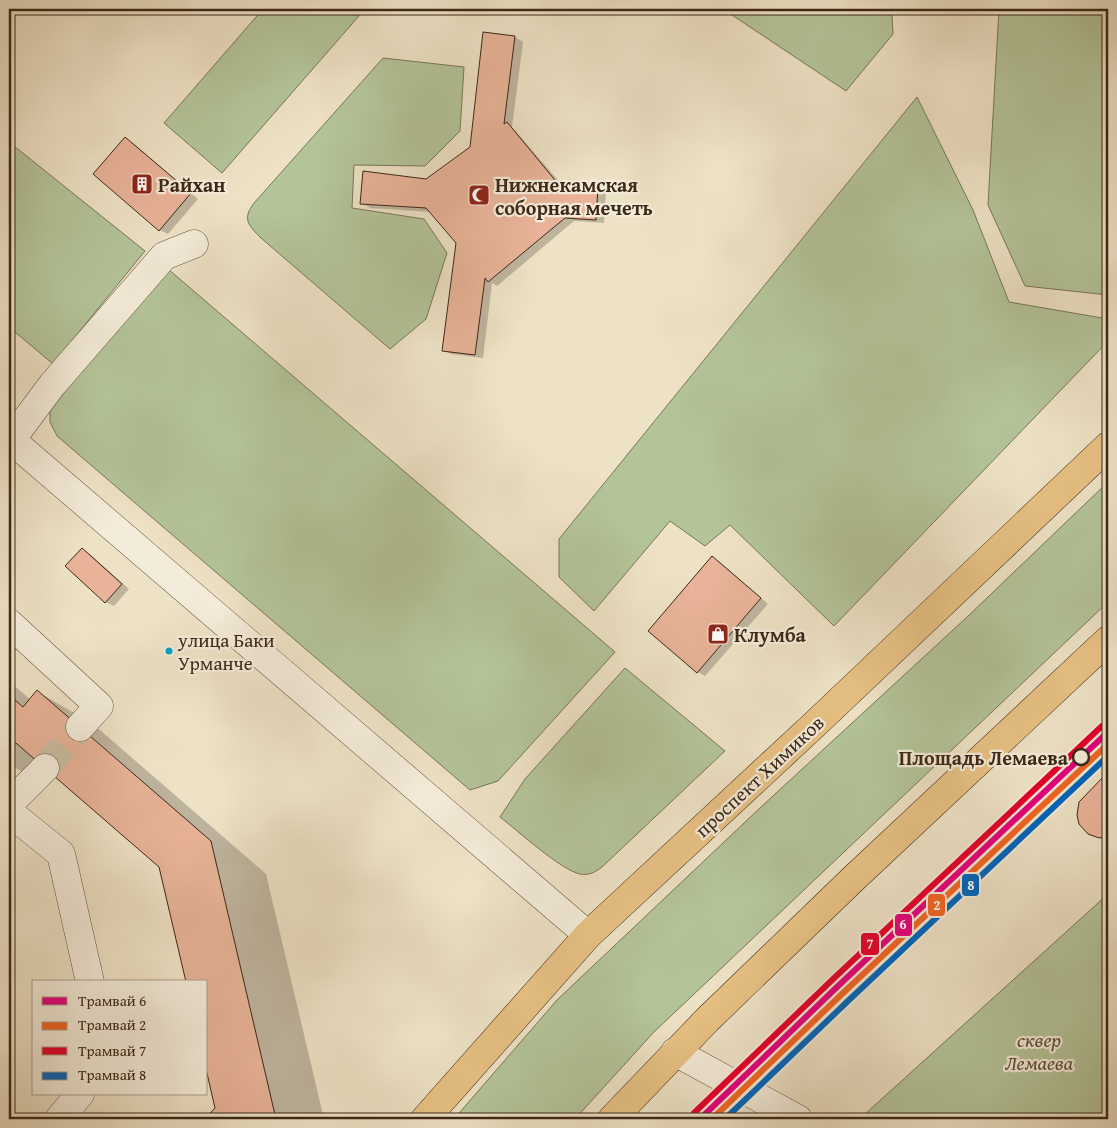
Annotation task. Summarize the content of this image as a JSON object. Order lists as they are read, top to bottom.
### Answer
{
  "streets": {
    "main road": ["проспект Химиков"]
  },
  "parks": ["сквер Лемаева"],
  "places": {
    "building": ["Райхан"],
    "mosque": ["Нижнекамская соборная мечеть"],
    "shop": ["Клумба"],
    "other": ["улица Баки Урманче", "Площадь Лемаева"]
  },
  "lines": [
    "tram line 7",
    "tram line 6",
    "tram line 2",
    "tram line 8"
  ],
  "legend": [
    "Трамвай 6",
    "Трамвай 2",
    "Трамвай 7",
    "Трамвай 8"
  ]
}
